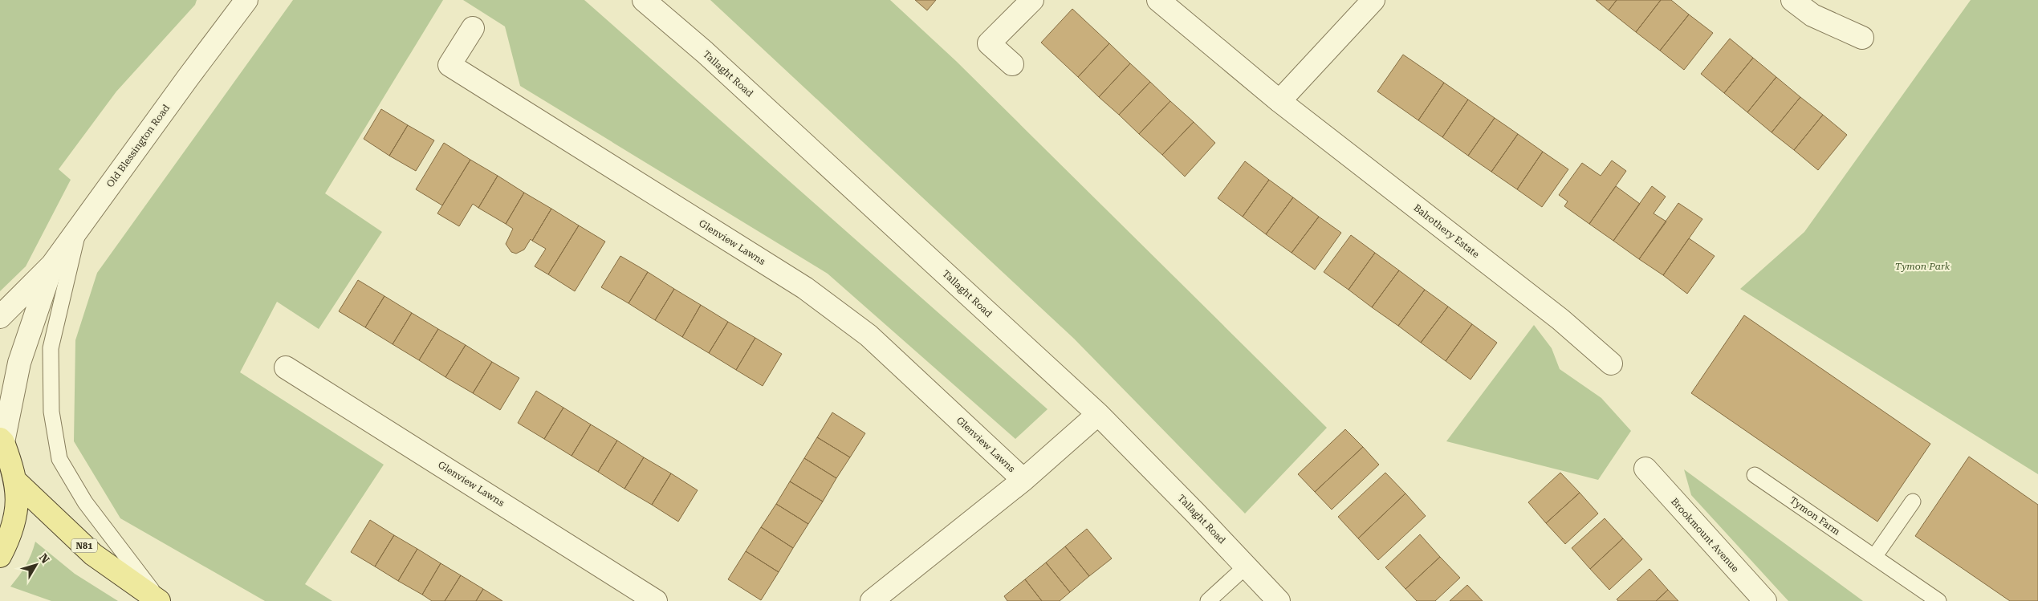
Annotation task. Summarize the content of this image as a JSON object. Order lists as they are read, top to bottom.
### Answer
{
  "streets": {
    "main road": ["N81"],
    "street": [
      "Tallaght Road",
      "Old Blessington Road",
      "Balrothery Estate",
      "Glenview Lawns",
      "Brookmount Avenue"
    ],
    "lane": ["Tymon Farm"]
  },
  "crossings": [
    ["Tallaght Road", "Glenview Lawns"],
    ["Old Blessington Road", "N81"]
  ],
  "parks": ["Tymon Park"],
  "north": "top right"
}
